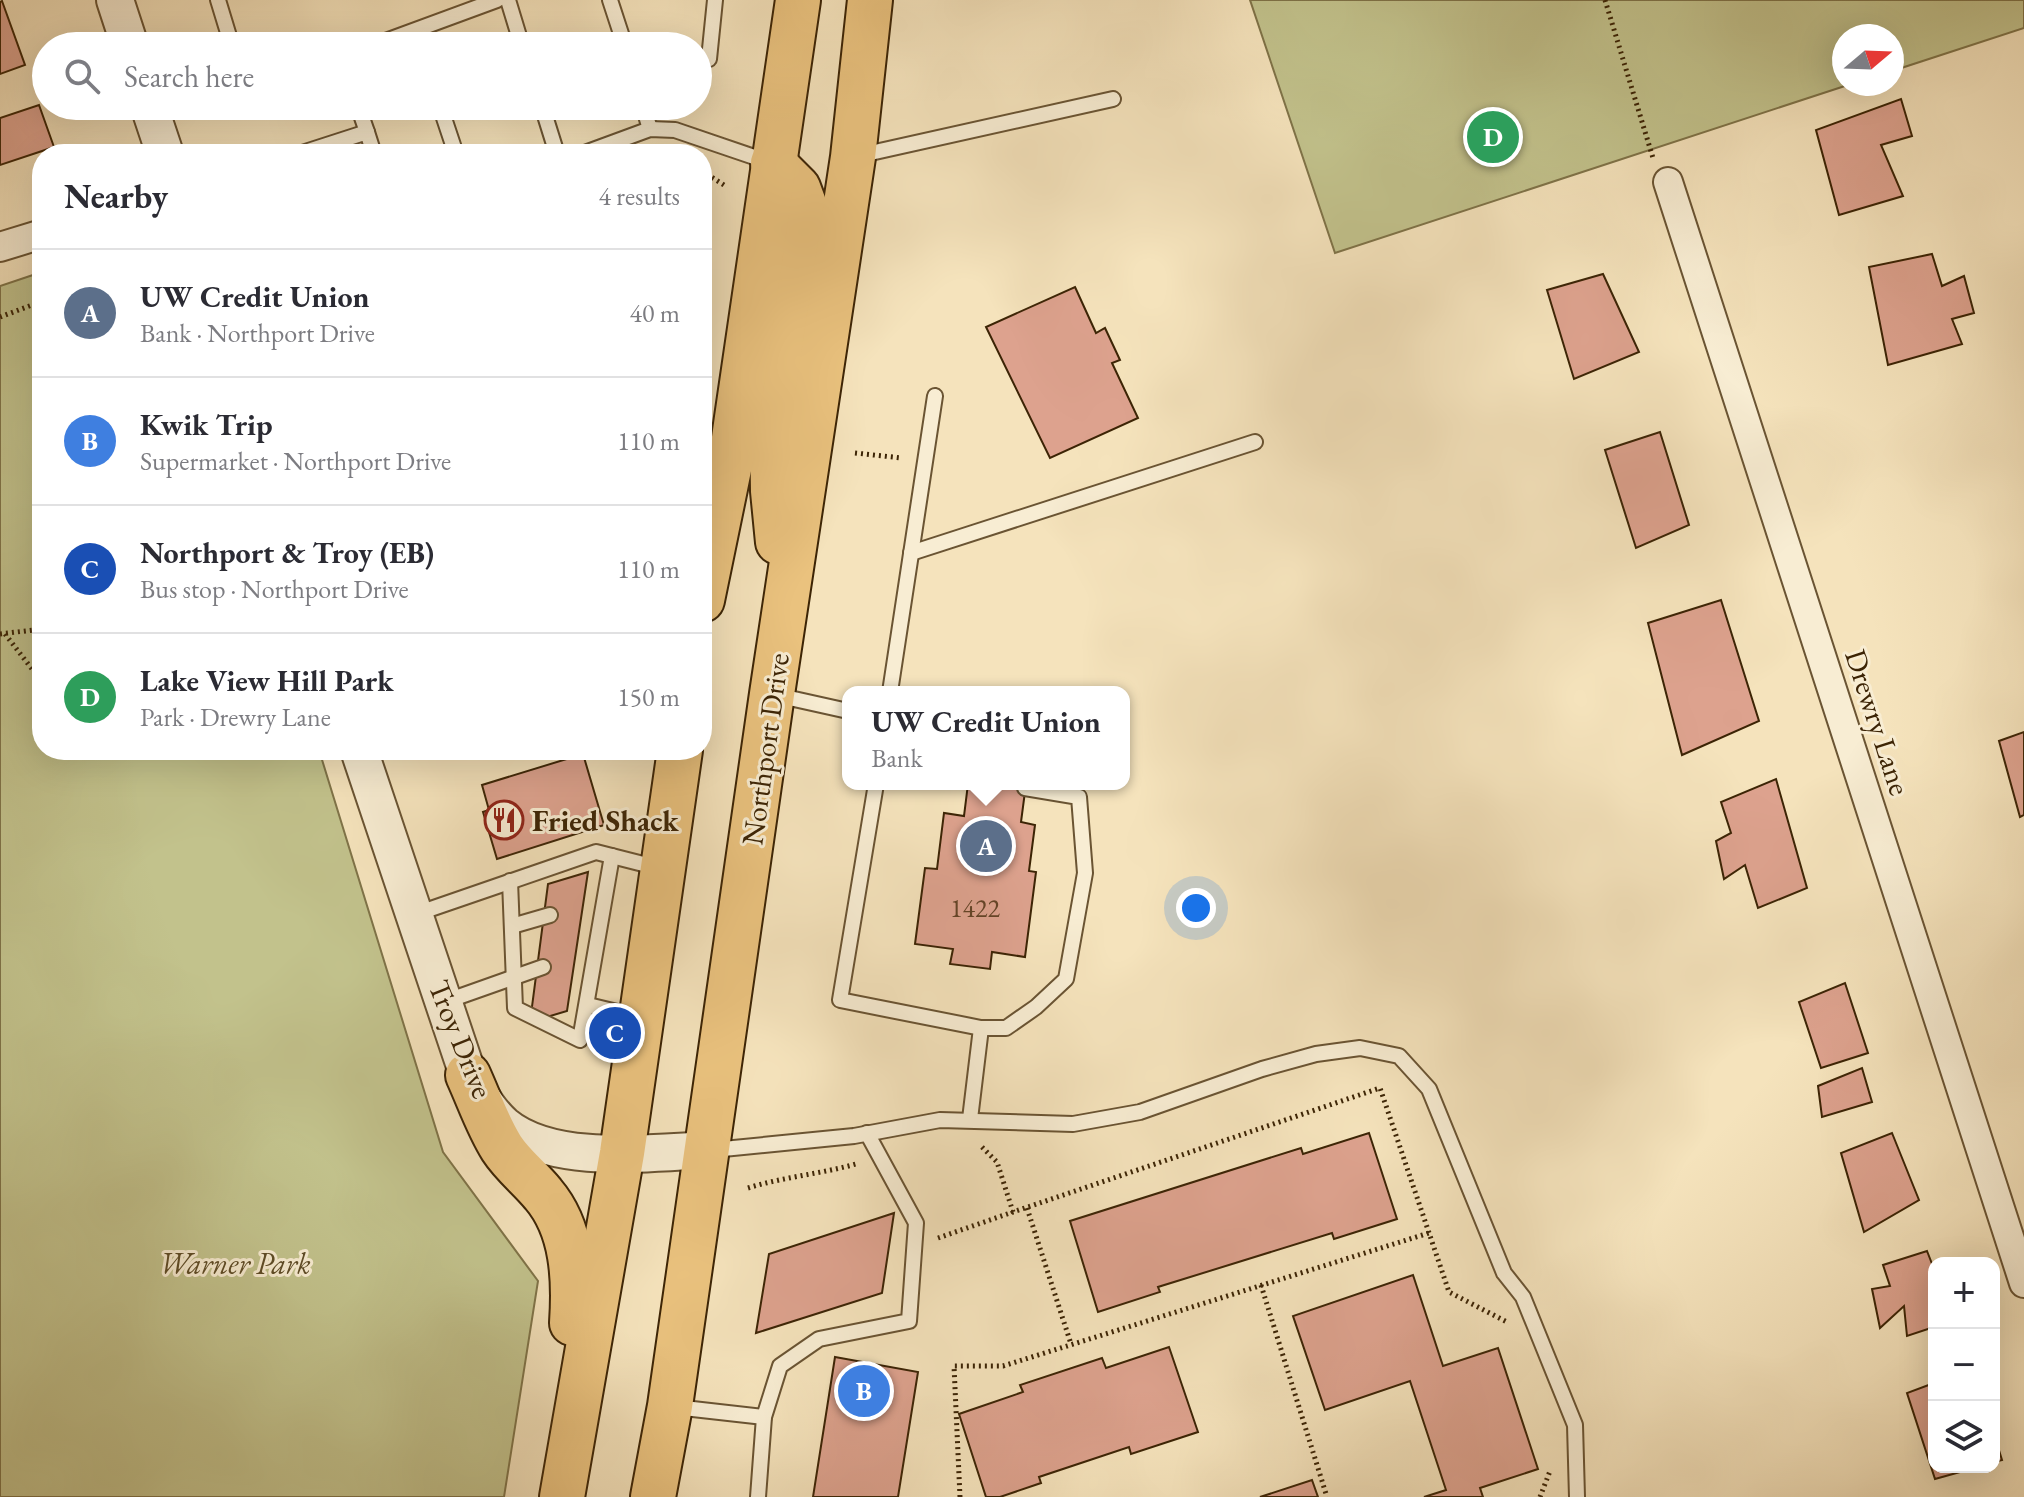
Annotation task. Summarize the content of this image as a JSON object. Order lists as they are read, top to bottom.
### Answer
{
  "streets": {
    "main road": ["Northport Drive"],
    "street": ["Drewry Lane", "Troy Drive"]
  },
  "crossings": [
    ["Northport Drive", "Troy Drive"]
  ],
  "parks": ["Warner Park"],
  "places": {
    "restaurant": ["Fried Shack"]
  },
  "house_numbers": ["1422"],
  "north": "right",
  "page": {
    "search": "Search here",
    "pins": [
      "D",
      "A",
      "C",
      "B"
    ],
    "heading": ["Nearby", "4 results"],
    "list": [
      {
        "mark": "A",
        "name": "UW Credit Union",
        "note": "Bank · Northport Drive",
        "value": "40 m"
      },
      {
        "mark": "B",
        "name": "Kwik Trip",
        "note": "Supermarket · Northport Drive",
        "value": "110 m"
      },
      {
        "mark": "C",
        "name": "Northport & Troy (EB)",
        "note": "Bus stop · Northport Drive",
        "value": "110 m"
      },
      {
        "mark": "D",
        "name": "Lake View Hill Park",
        "note": "Park · Drewry Lane",
        "value": "150 m"
      }
    ],
    "popup": ["UW Credit Union", "Bank"],
    "map_buttons": ["+", "−"]
  }
}
